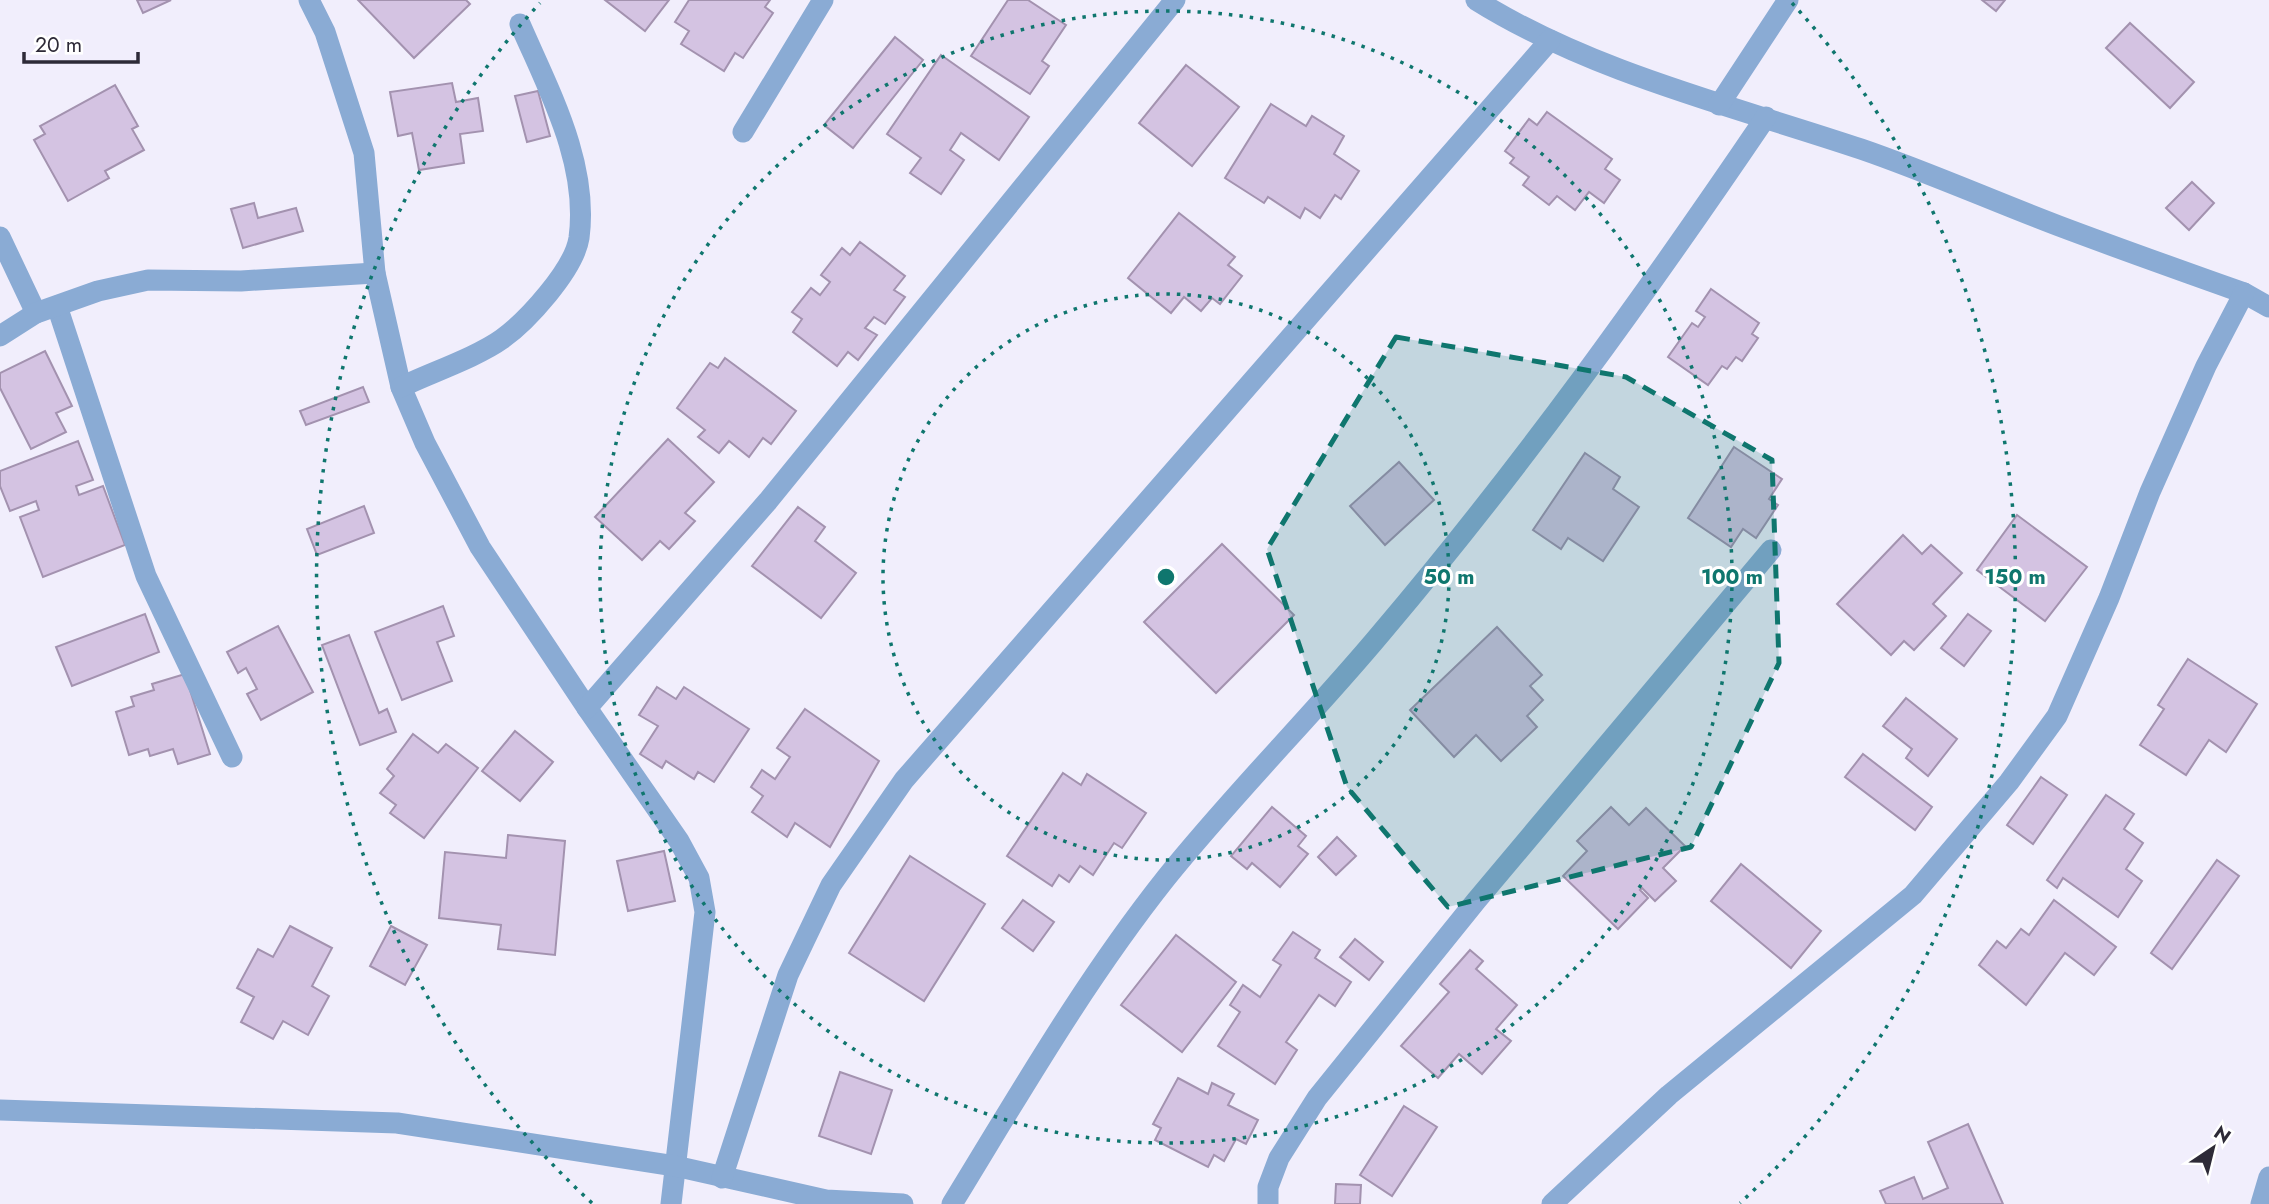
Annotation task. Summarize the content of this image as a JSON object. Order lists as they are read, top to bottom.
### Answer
{
  "scale_bar": "20 m",
  "north": "top right",
  "rings": ["50 m", "100 m", "150 m"]
}
